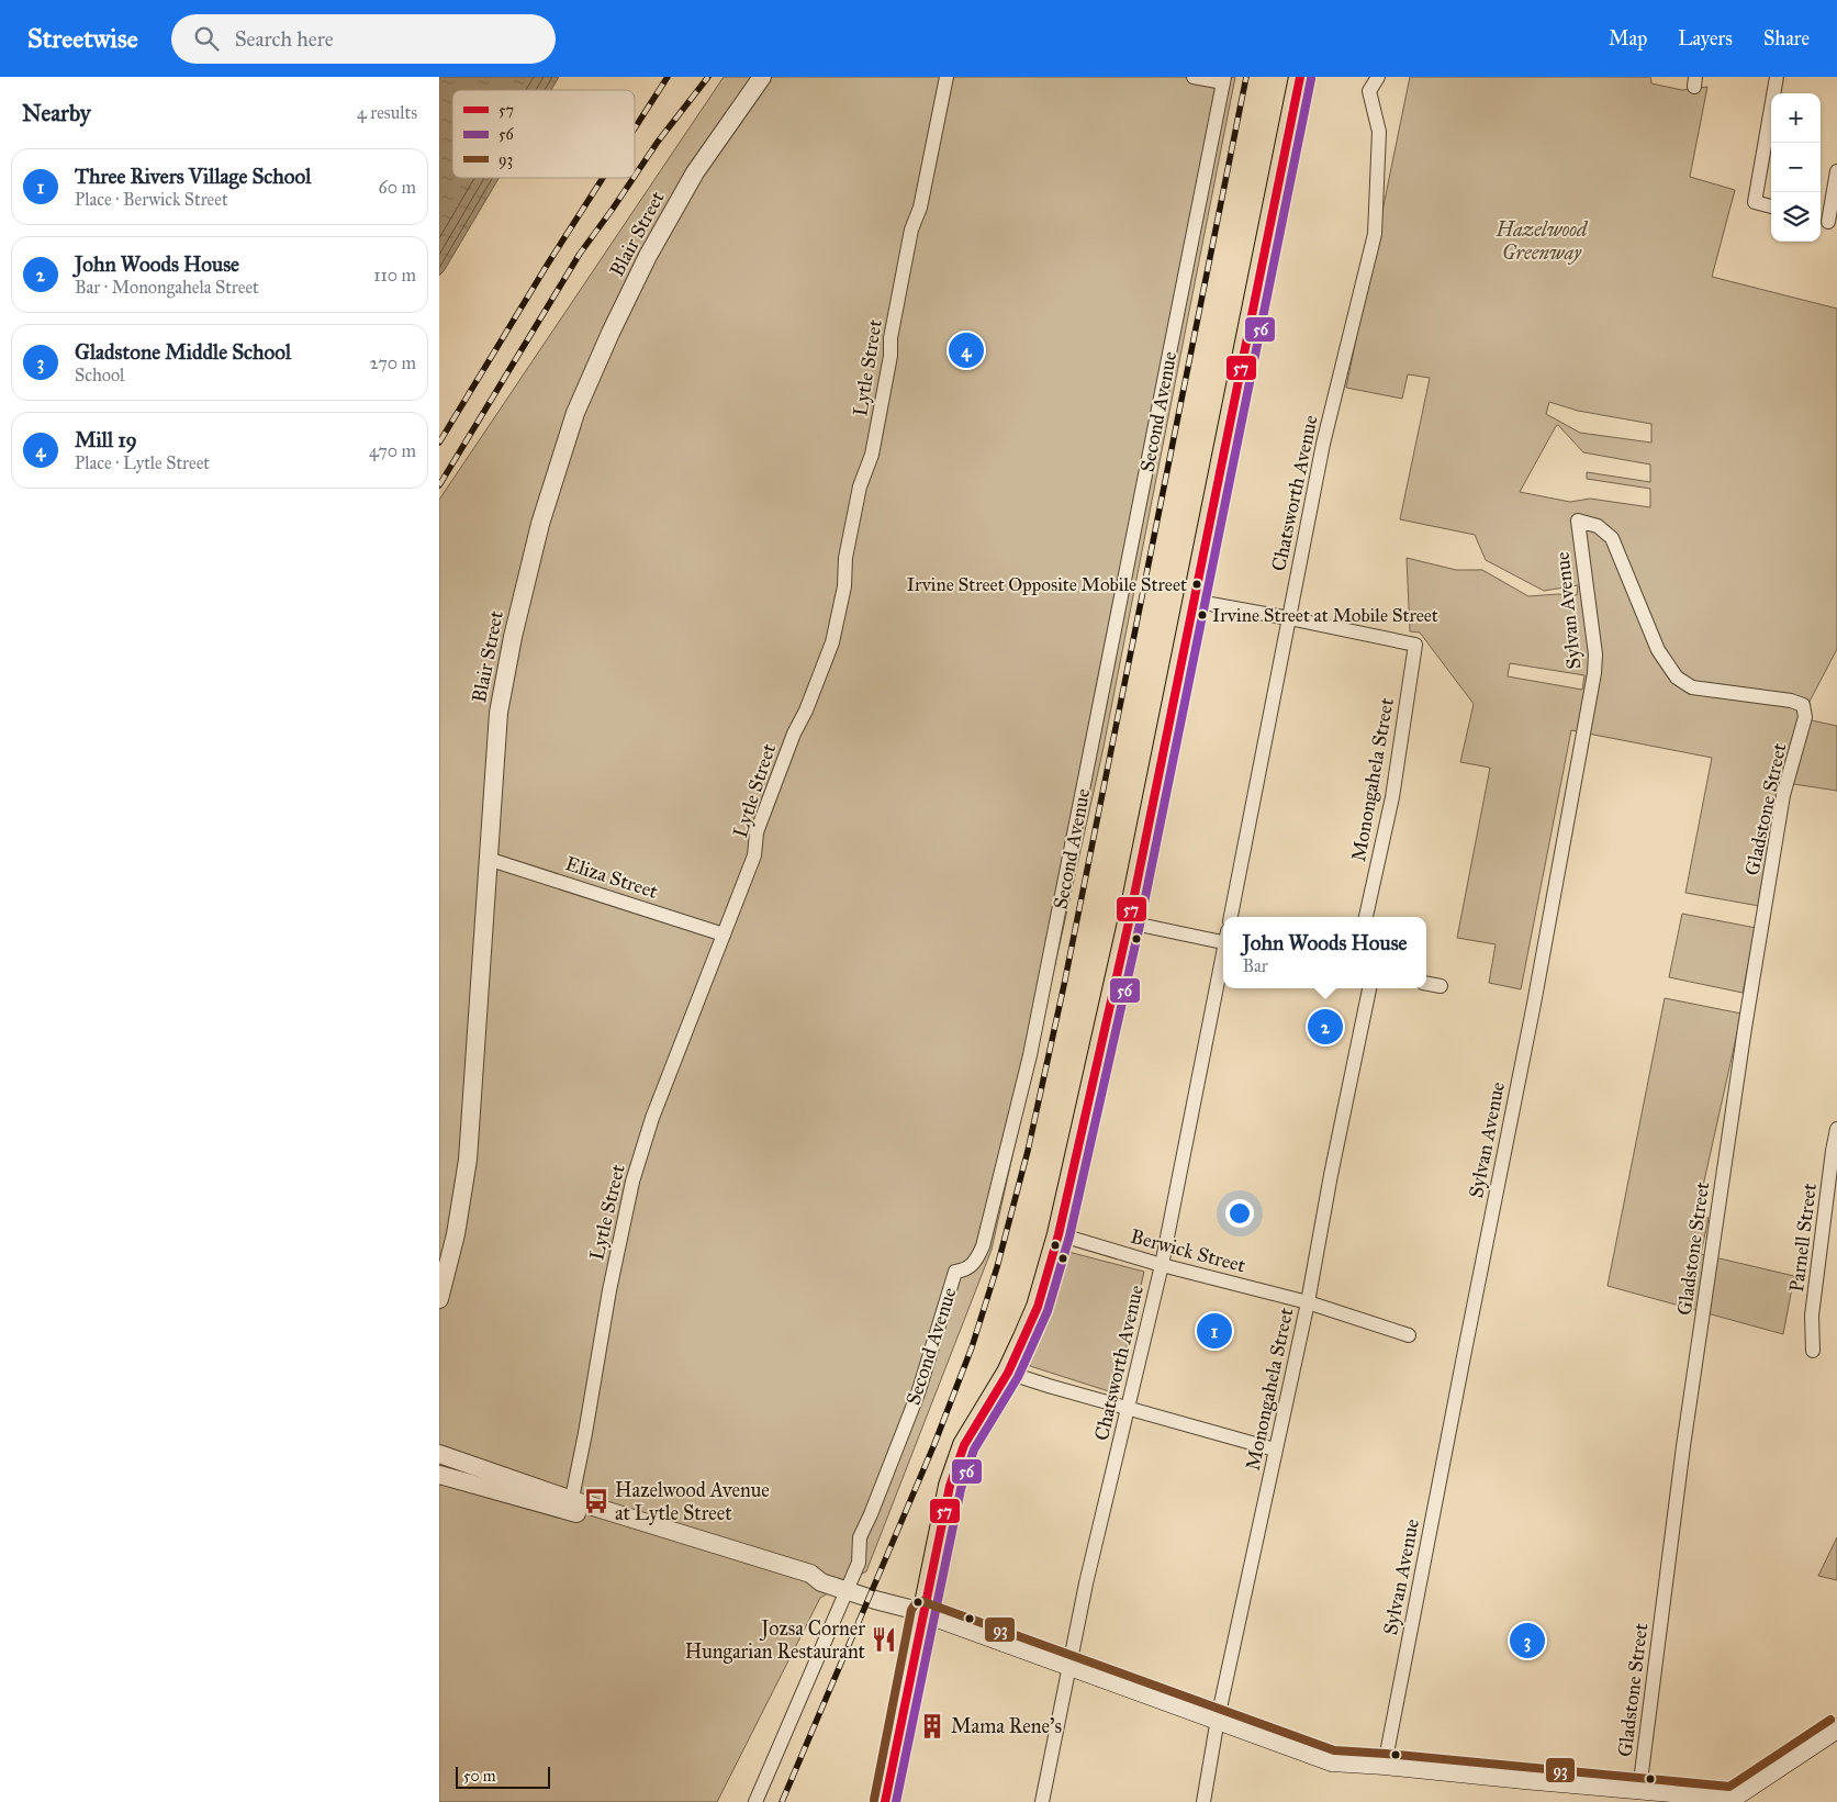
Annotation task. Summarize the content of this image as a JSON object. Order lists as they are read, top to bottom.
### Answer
{
  "streets": {
    "street": [
      "Blair Street",
      "Lytle Street",
      "Second Avenue",
      "Chatsworth Avenue",
      "Sylvan Avenue",
      "Monongahela Street",
      "Gladstone Street",
      "Eliza Street",
      "Parnell Street",
      "Berwick Street"
    ]
  },
  "crossings": [
    ["Blair Street", "Eliza Street"],
    ["Lytle Street", "Eliza Street"],
    ["Chatsworth Avenue", "Monongahela Street"],
    ["Chatsworth Avenue", "Berwick Street"],
    ["Sylvan Avenue", "Gladstone Street"],
    ["Monongahela Street", "Berwick Street"]
  ],
  "parks": ["Hazelwood Greenway"],
  "places": {
    "other": ["Irvine Street Opposite Mobile Street", "Irvine Street at Mobile Street"],
    "bus stop": ["Hazelwood Avenue at Lytle Street"],
    "restaurant": ["Jozsa Corner Hungarian Restaurant"],
    "building": ["Mama Rene's"]
  },
  "lines": ["transit line 57", "transit line 56", "transit line 93"],
  "legend": ["57", "56", "93"],
  "scale_bar": "50 m",
  "page": {
    "header": "Streetwise",
    "search": "Search here",
    "nav": ["Map", "Layers", "Share"],
    "heading": ["Nearby", "4 results"],
    "map_buttons": ["+", "−"],
    "list": [
      {
        "mark": "1",
        "name": "Three Rivers Village School",
        "note": "Place · Berwick Street",
        "value": "60 m"
      },
      {
        "mark": "2",
        "name": "John Woods House",
        "note": "Bar · Monongahela Street",
        "value": "110 m"
      },
      {
        "mark": "3",
        "name": "Gladstone Middle School",
        "note": "School",
        "value": "270 m"
      },
      {
        "mark": "4",
        "name": "Mill 19",
        "note": "Place · Lytle Street",
        "value": "470 m"
      }
    ],
    "pins": [
      "4",
      "2",
      "1",
      "3"
    ],
    "popup": ["John Woods House", "Bar"],
    "scale": "50 m"
  }
}
